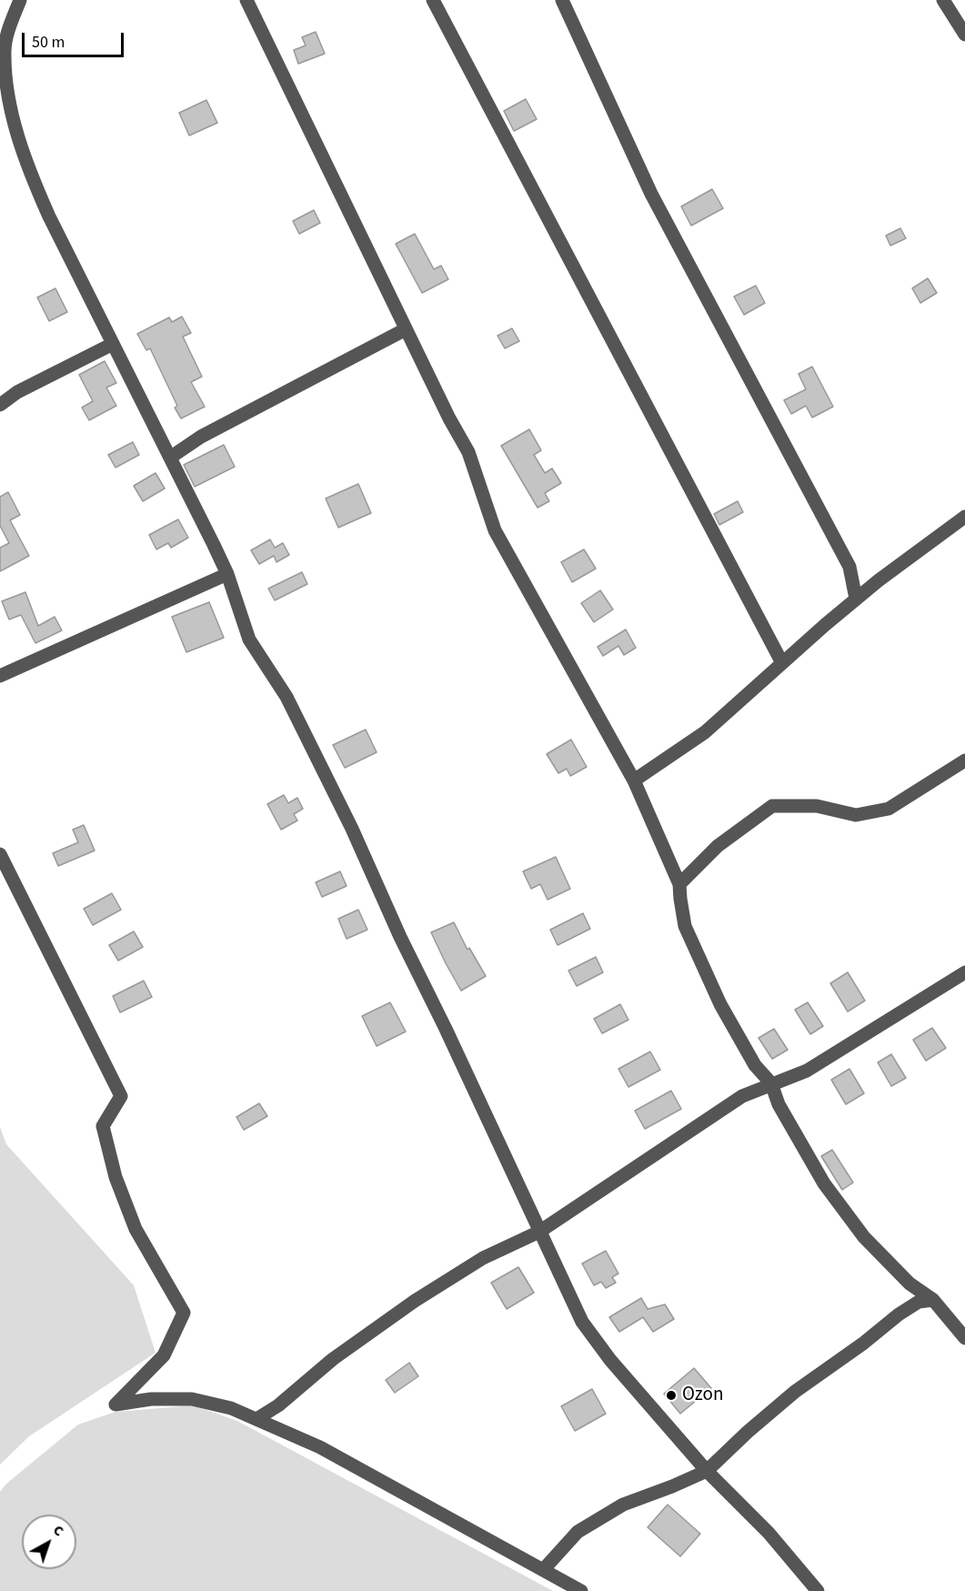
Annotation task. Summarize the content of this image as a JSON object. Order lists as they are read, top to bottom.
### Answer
{
  "places": ["Ozon"],
  "scale_bar": "50 m",
  "north": "top right"
}
